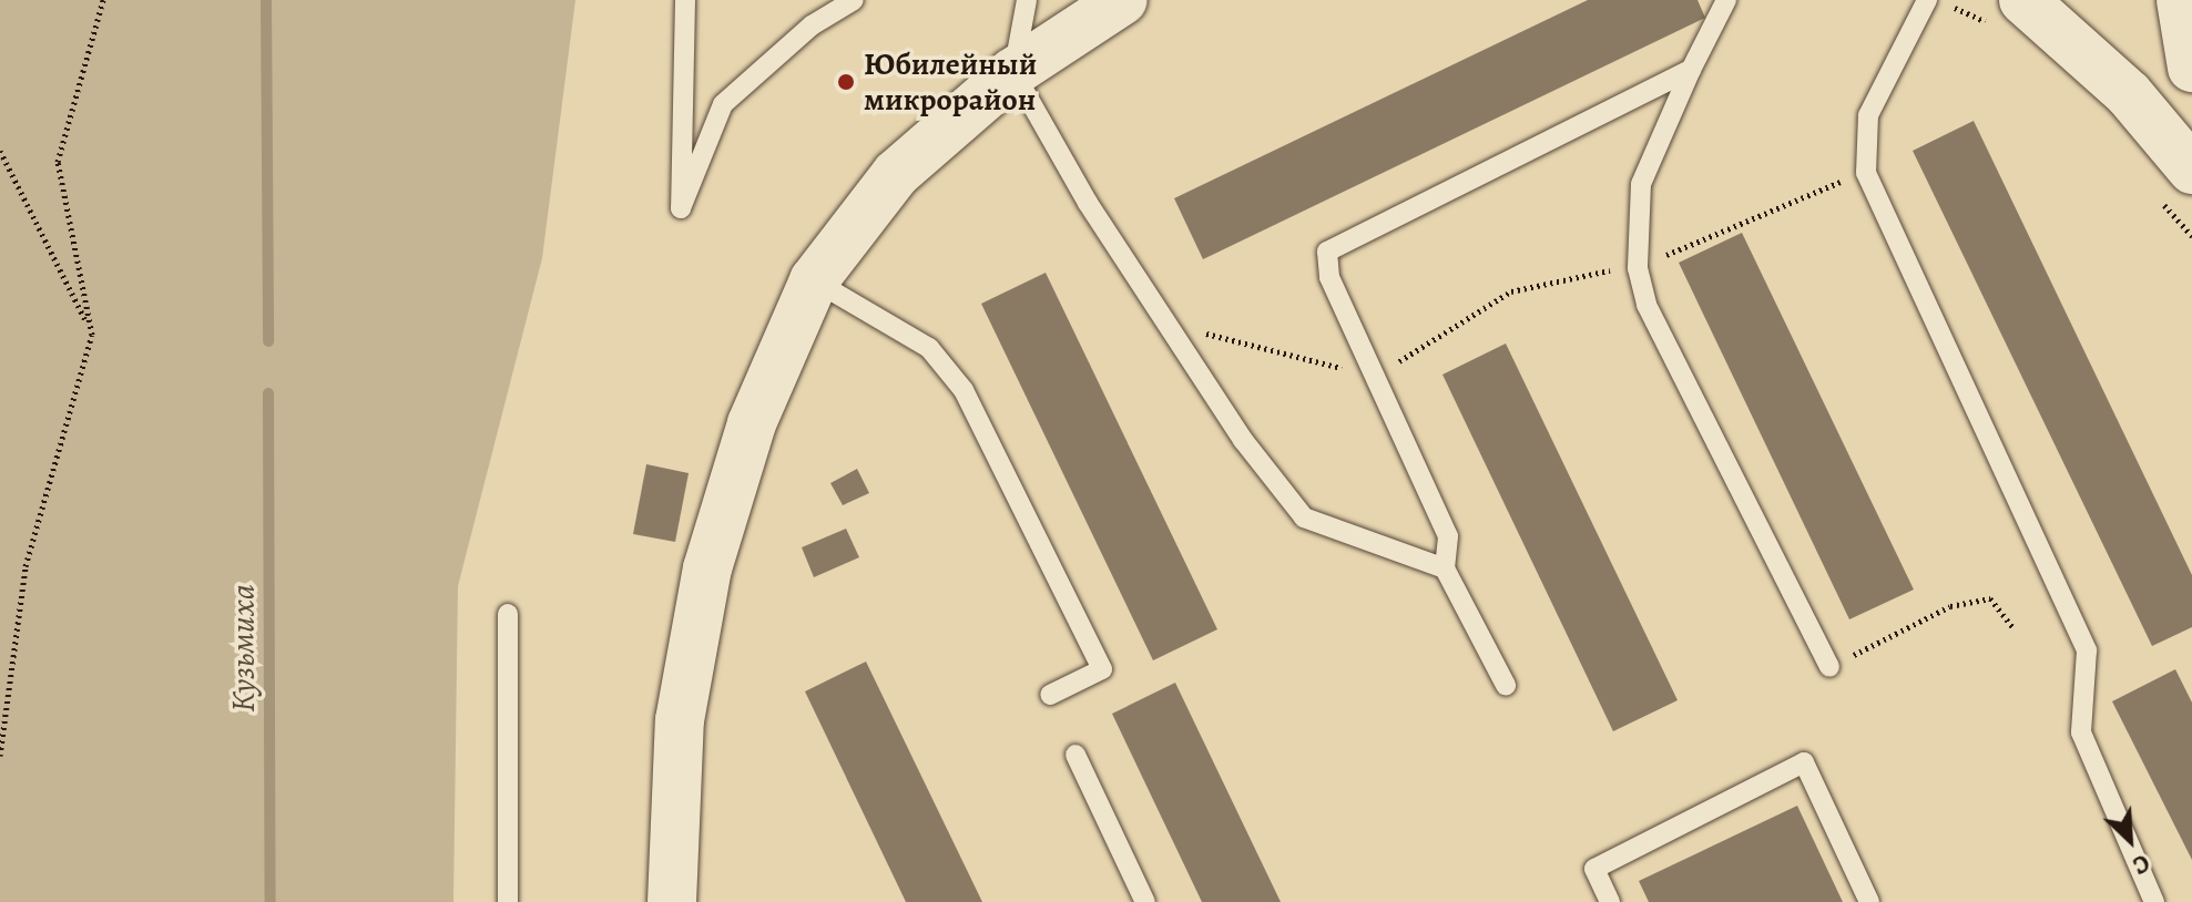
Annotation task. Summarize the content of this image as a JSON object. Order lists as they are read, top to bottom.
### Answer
{
  "water": ["Кузьмиха"],
  "places": ["Юбилейный микрорайон"],
  "north": "bottom right"
}
